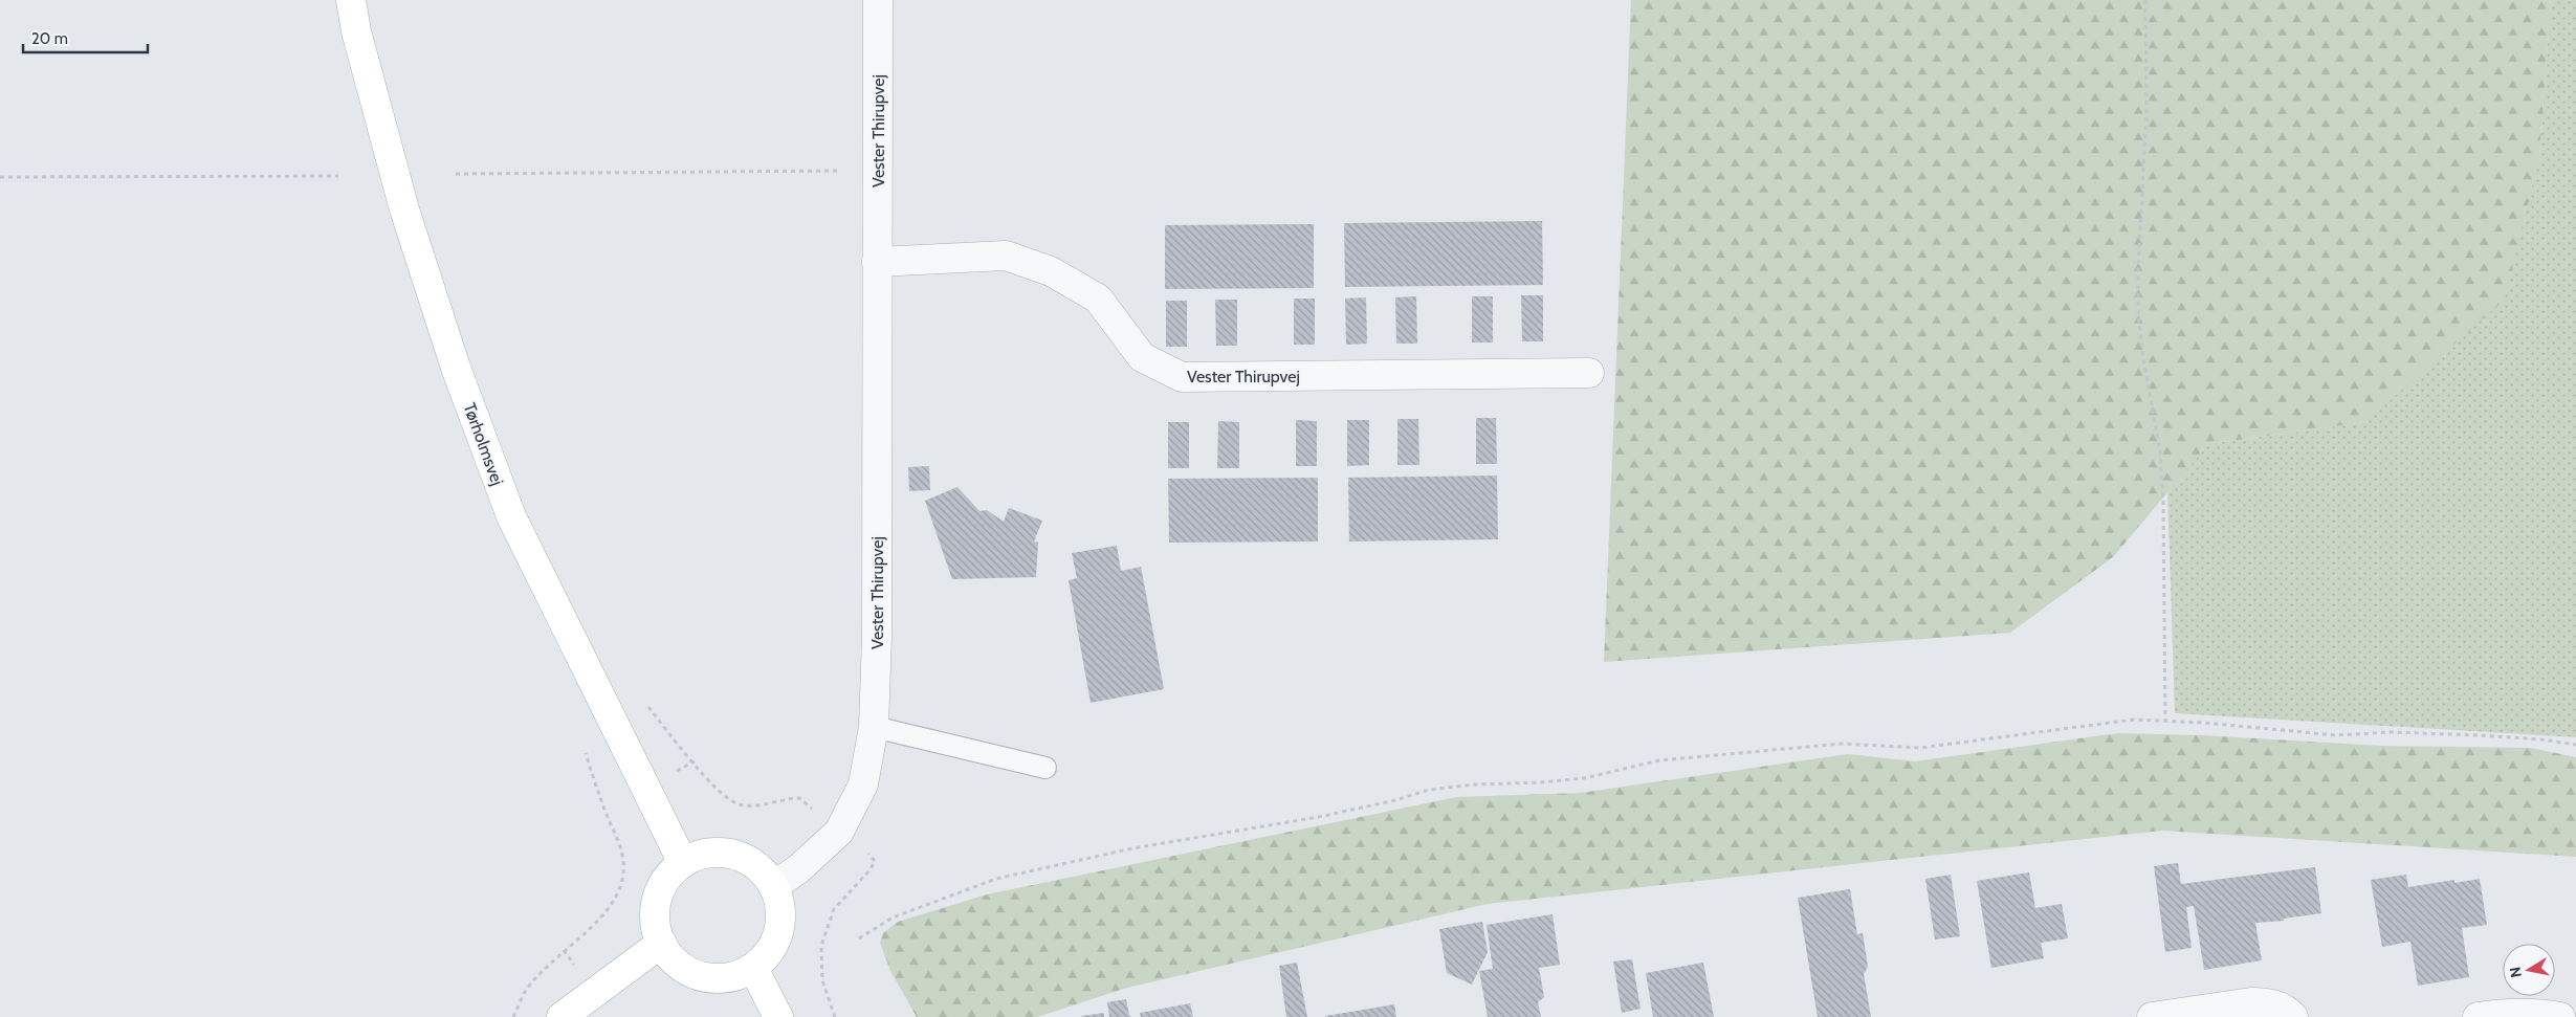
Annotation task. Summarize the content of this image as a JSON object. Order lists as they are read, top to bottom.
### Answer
{
  "streets": {
    "street": ["Vester Thirupvej", "Tørholmsvej"]
  },
  "crossings": [
    ["Vester Thirupvej", "Tørholmsvej"]
  ],
  "scale_bar": "20 m",
  "north": "left"
}
